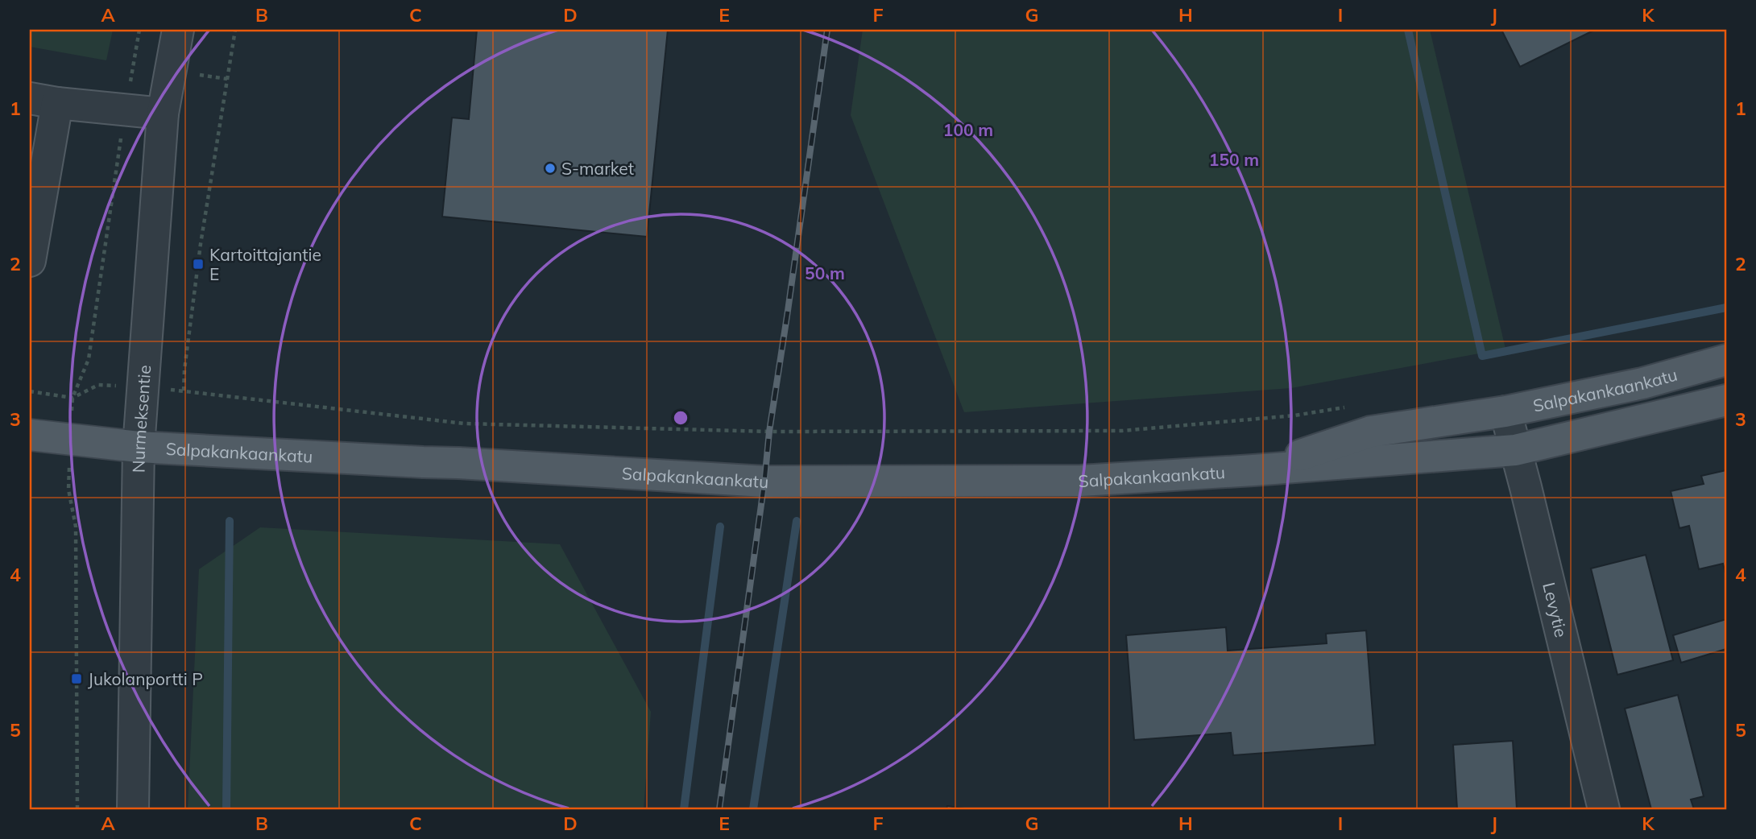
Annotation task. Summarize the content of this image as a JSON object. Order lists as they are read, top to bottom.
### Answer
{
  "streets": {
    "main road": ["Salpakankaankatu"],
    "street": ["Nurmeksentie", "Levytie"]
  },
  "crossings": [
    ["Salpakankaankatu", "Nurmeksentie"],
    ["Salpakankaankatu", "Levytie"]
  ],
  "places": {
    "other": ["S-market"],
    "transit": ["Kartoittajantie E", "Jukolanportti P"]
  },
  "grid": {
    "columns": [
      "A",
      "B",
      "C",
      "D",
      "E",
      "F",
      "G",
      "H",
      "I",
      "J",
      "K"
    ],
    "rows": [
      "1",
      "2",
      "3",
      "4",
      "5"
    ]
  },
  "rings": ["100 m", "150 m", "50 m"]
}
